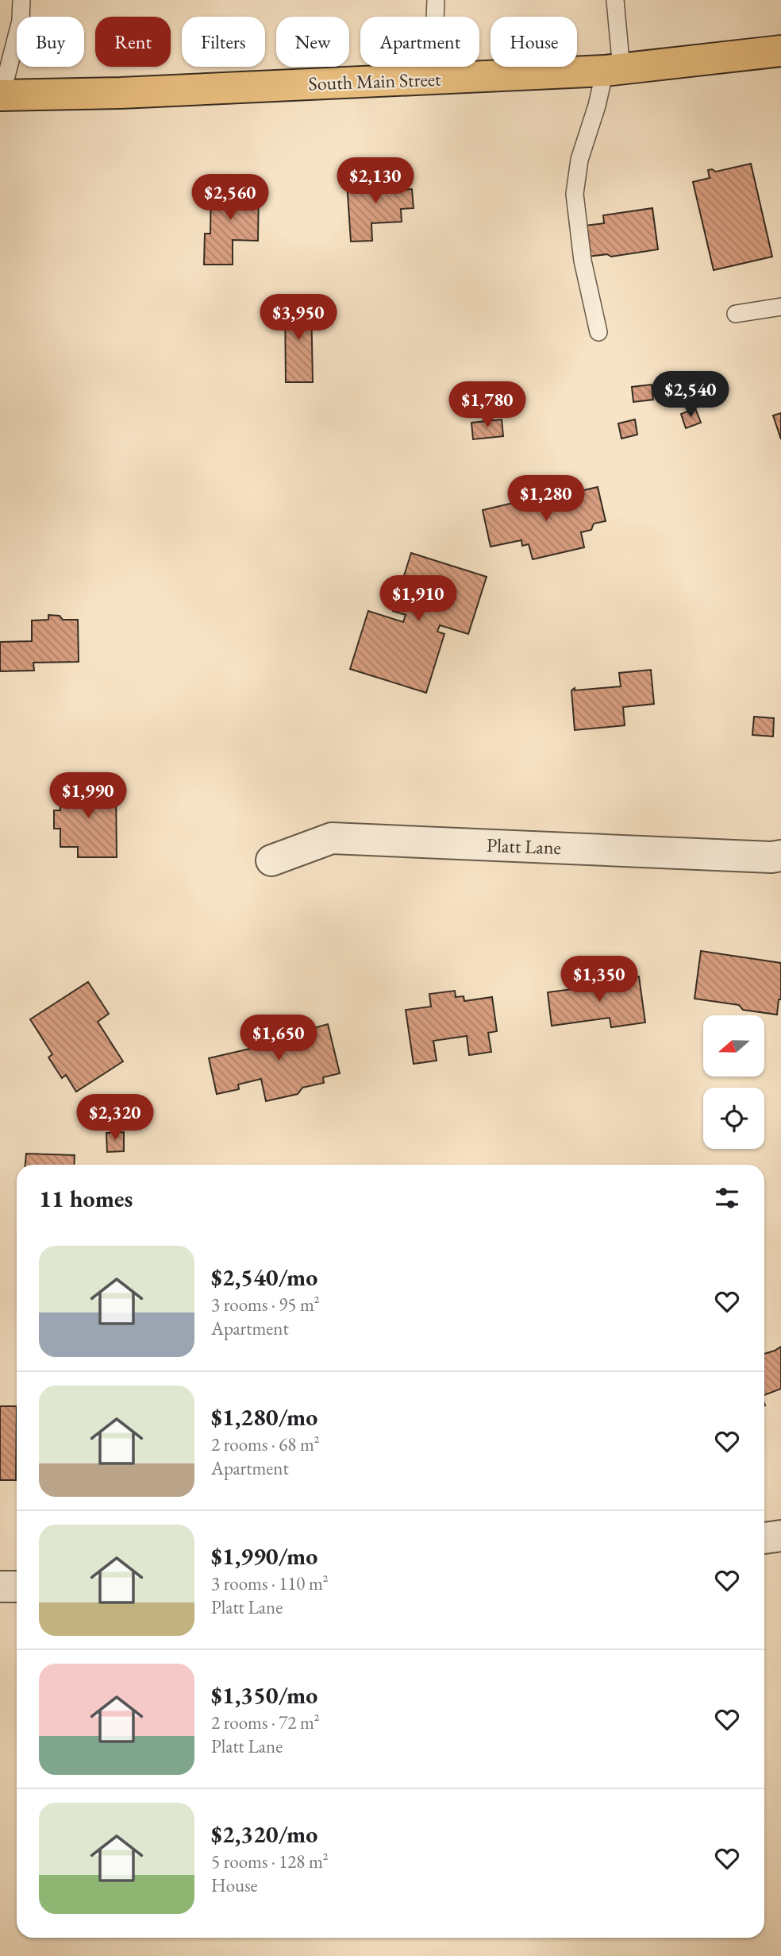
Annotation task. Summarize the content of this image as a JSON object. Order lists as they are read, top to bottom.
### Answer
{
  "streets": {
    "highway": ["South Main Street"],
    "street": ["Platt Lane"]
  },
  "north": "left",
  "page": {
    "chip": [
      "Buy",
      "Rent",
      "Filters",
      "New",
      "Apartment",
      "House"
    ],
    "price": [
      "$2,130",
      "$2,560",
      "$3,950",
      "$2,540",
      "$1,780",
      "$1,280",
      "$1,910",
      "$1,990",
      "$1,350",
      "$1,650",
      "$2,320"
    ],
    "heading": "11 homes",
    "list": [
      {
        "name": "$2,540/mo",
        "note": "3 rooms · 95 m² · Apartment"
      },
      {
        "name": "$1,280/mo",
        "note": "2 rooms · 68 m² · Apartment"
      },
      {
        "name": "$1,990/mo",
        "note": "3 rooms · 110 m² · Platt Lane"
      },
      {
        "name": "$1,350/mo",
        "note": "2 rooms · 72 m² · Platt Lane"
      },
      {
        "name": "$2,320/mo",
        "note": "5 rooms · 128 m² · House"
      }
    ]
  }
}
